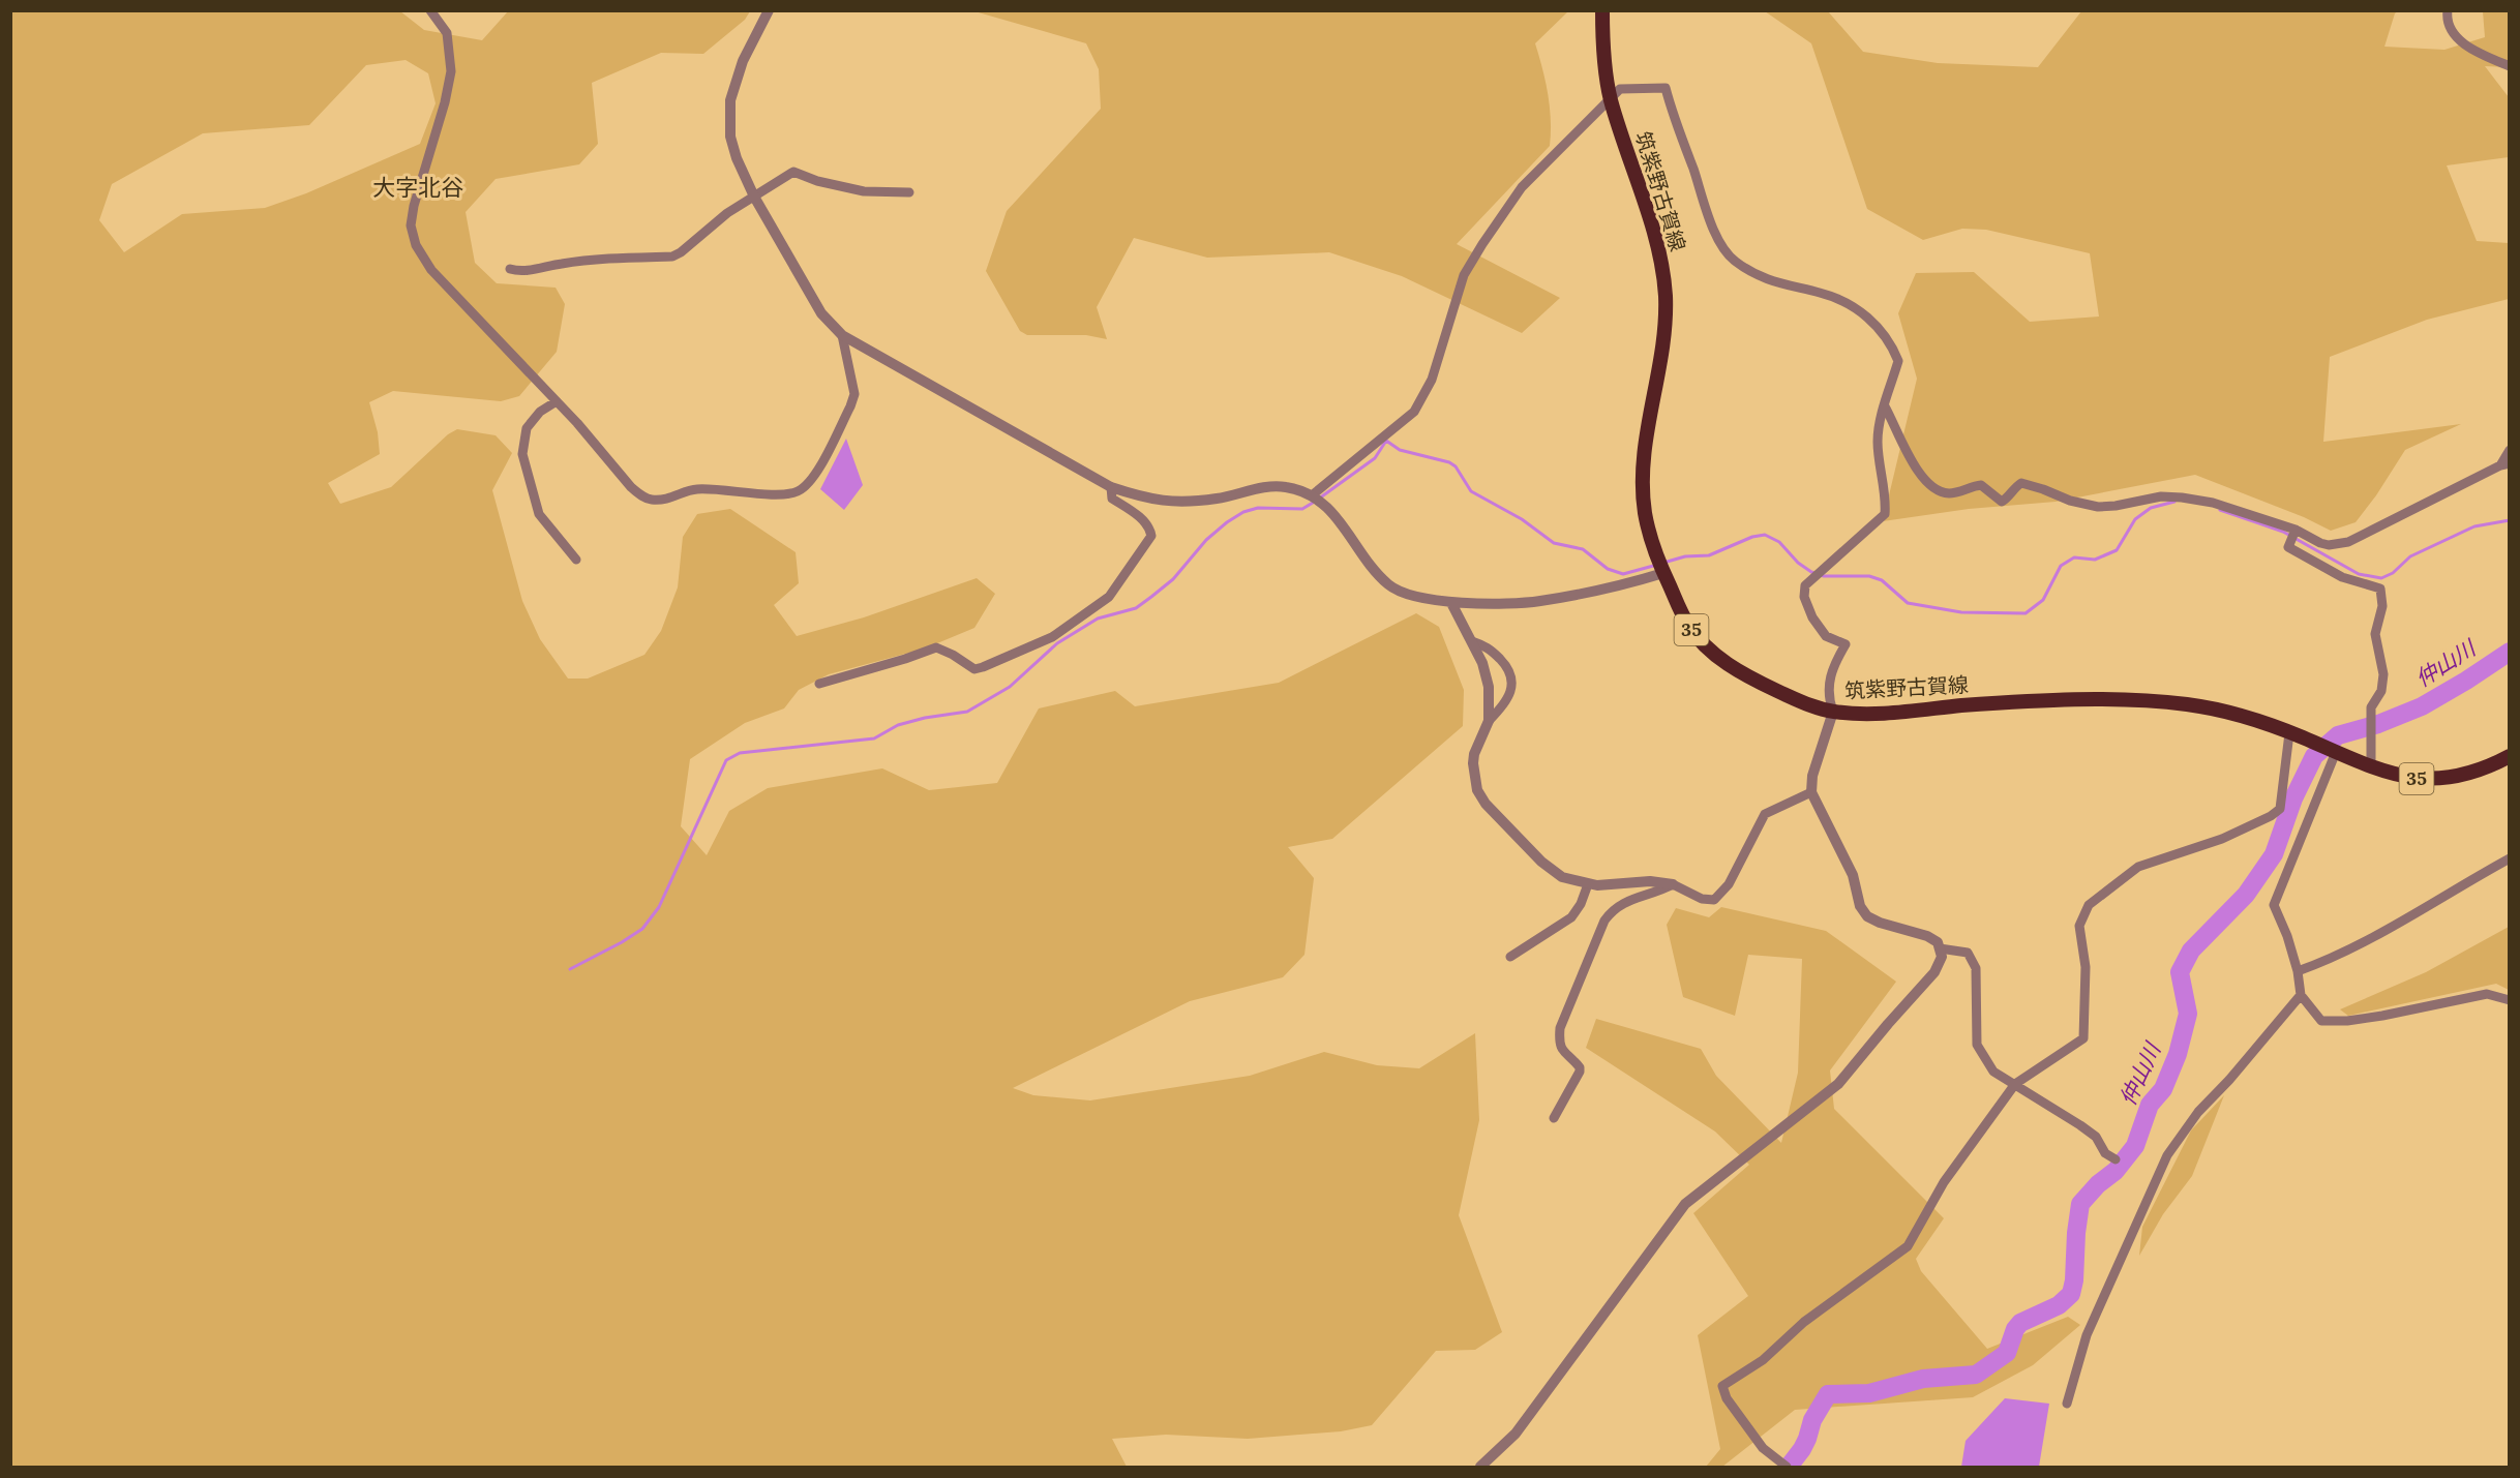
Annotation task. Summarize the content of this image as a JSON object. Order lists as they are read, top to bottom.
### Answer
{
  "streets": {
    "main road": ["筑紫野古賀線", "35"]
  },
  "districts": ["大字北谷"],
  "water": ["仲山川"]
}
